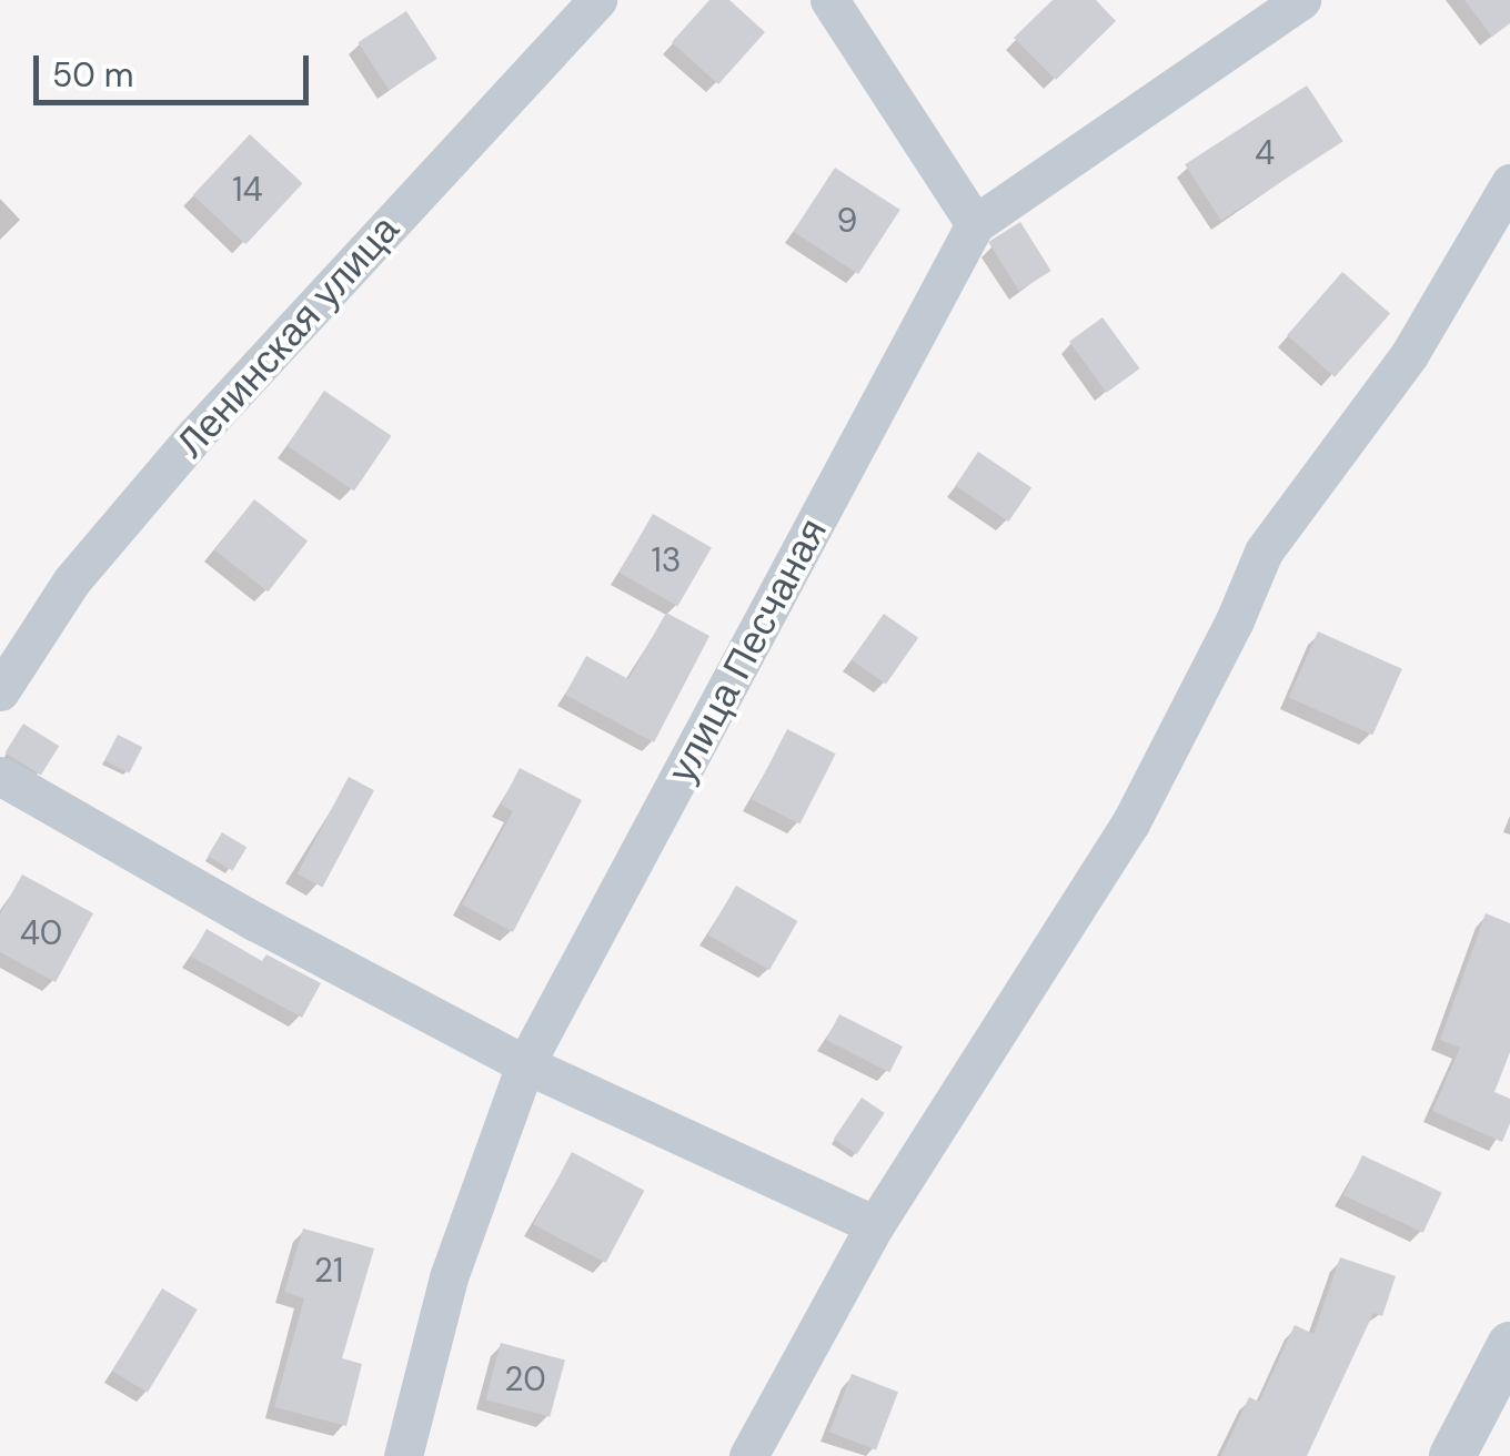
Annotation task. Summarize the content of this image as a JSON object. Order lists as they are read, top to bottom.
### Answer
{
  "streets": {
    "street": ["Ленинская улица", "улица Песчаная"]
  },
  "house_numbers": [
    "4",
    "14",
    "9",
    "13",
    "40",
    "21",
    "20"
  ],
  "scale_bar": "50 m"
}
